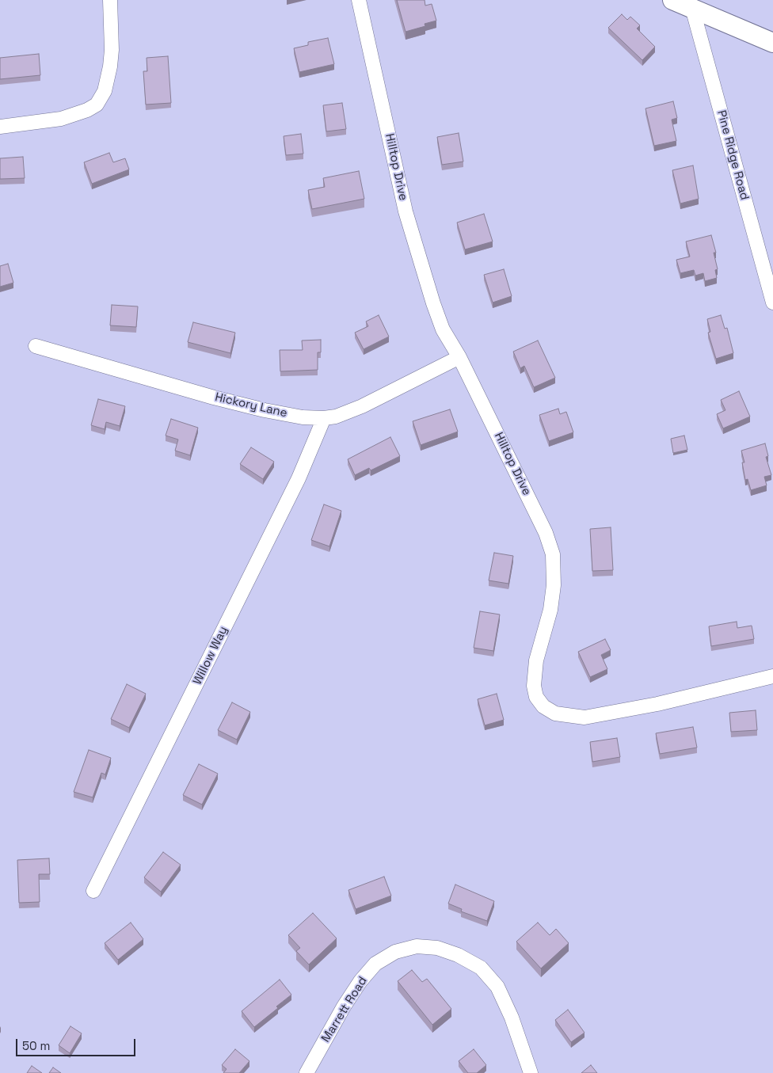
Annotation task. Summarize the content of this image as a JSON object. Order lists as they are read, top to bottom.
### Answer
{
  "streets": {
    "street": [
      "Pine Ridge Road",
      "Hilltop Drive",
      "Hickory Lane",
      "Willow Way",
      "Marrett Road"
    ]
  },
  "crossings": [
    ["Hilltop Drive", "Hickory Lane"],
    ["Hickory Lane", "Willow Way"]
  ],
  "scale_bar": "50 m"
}
